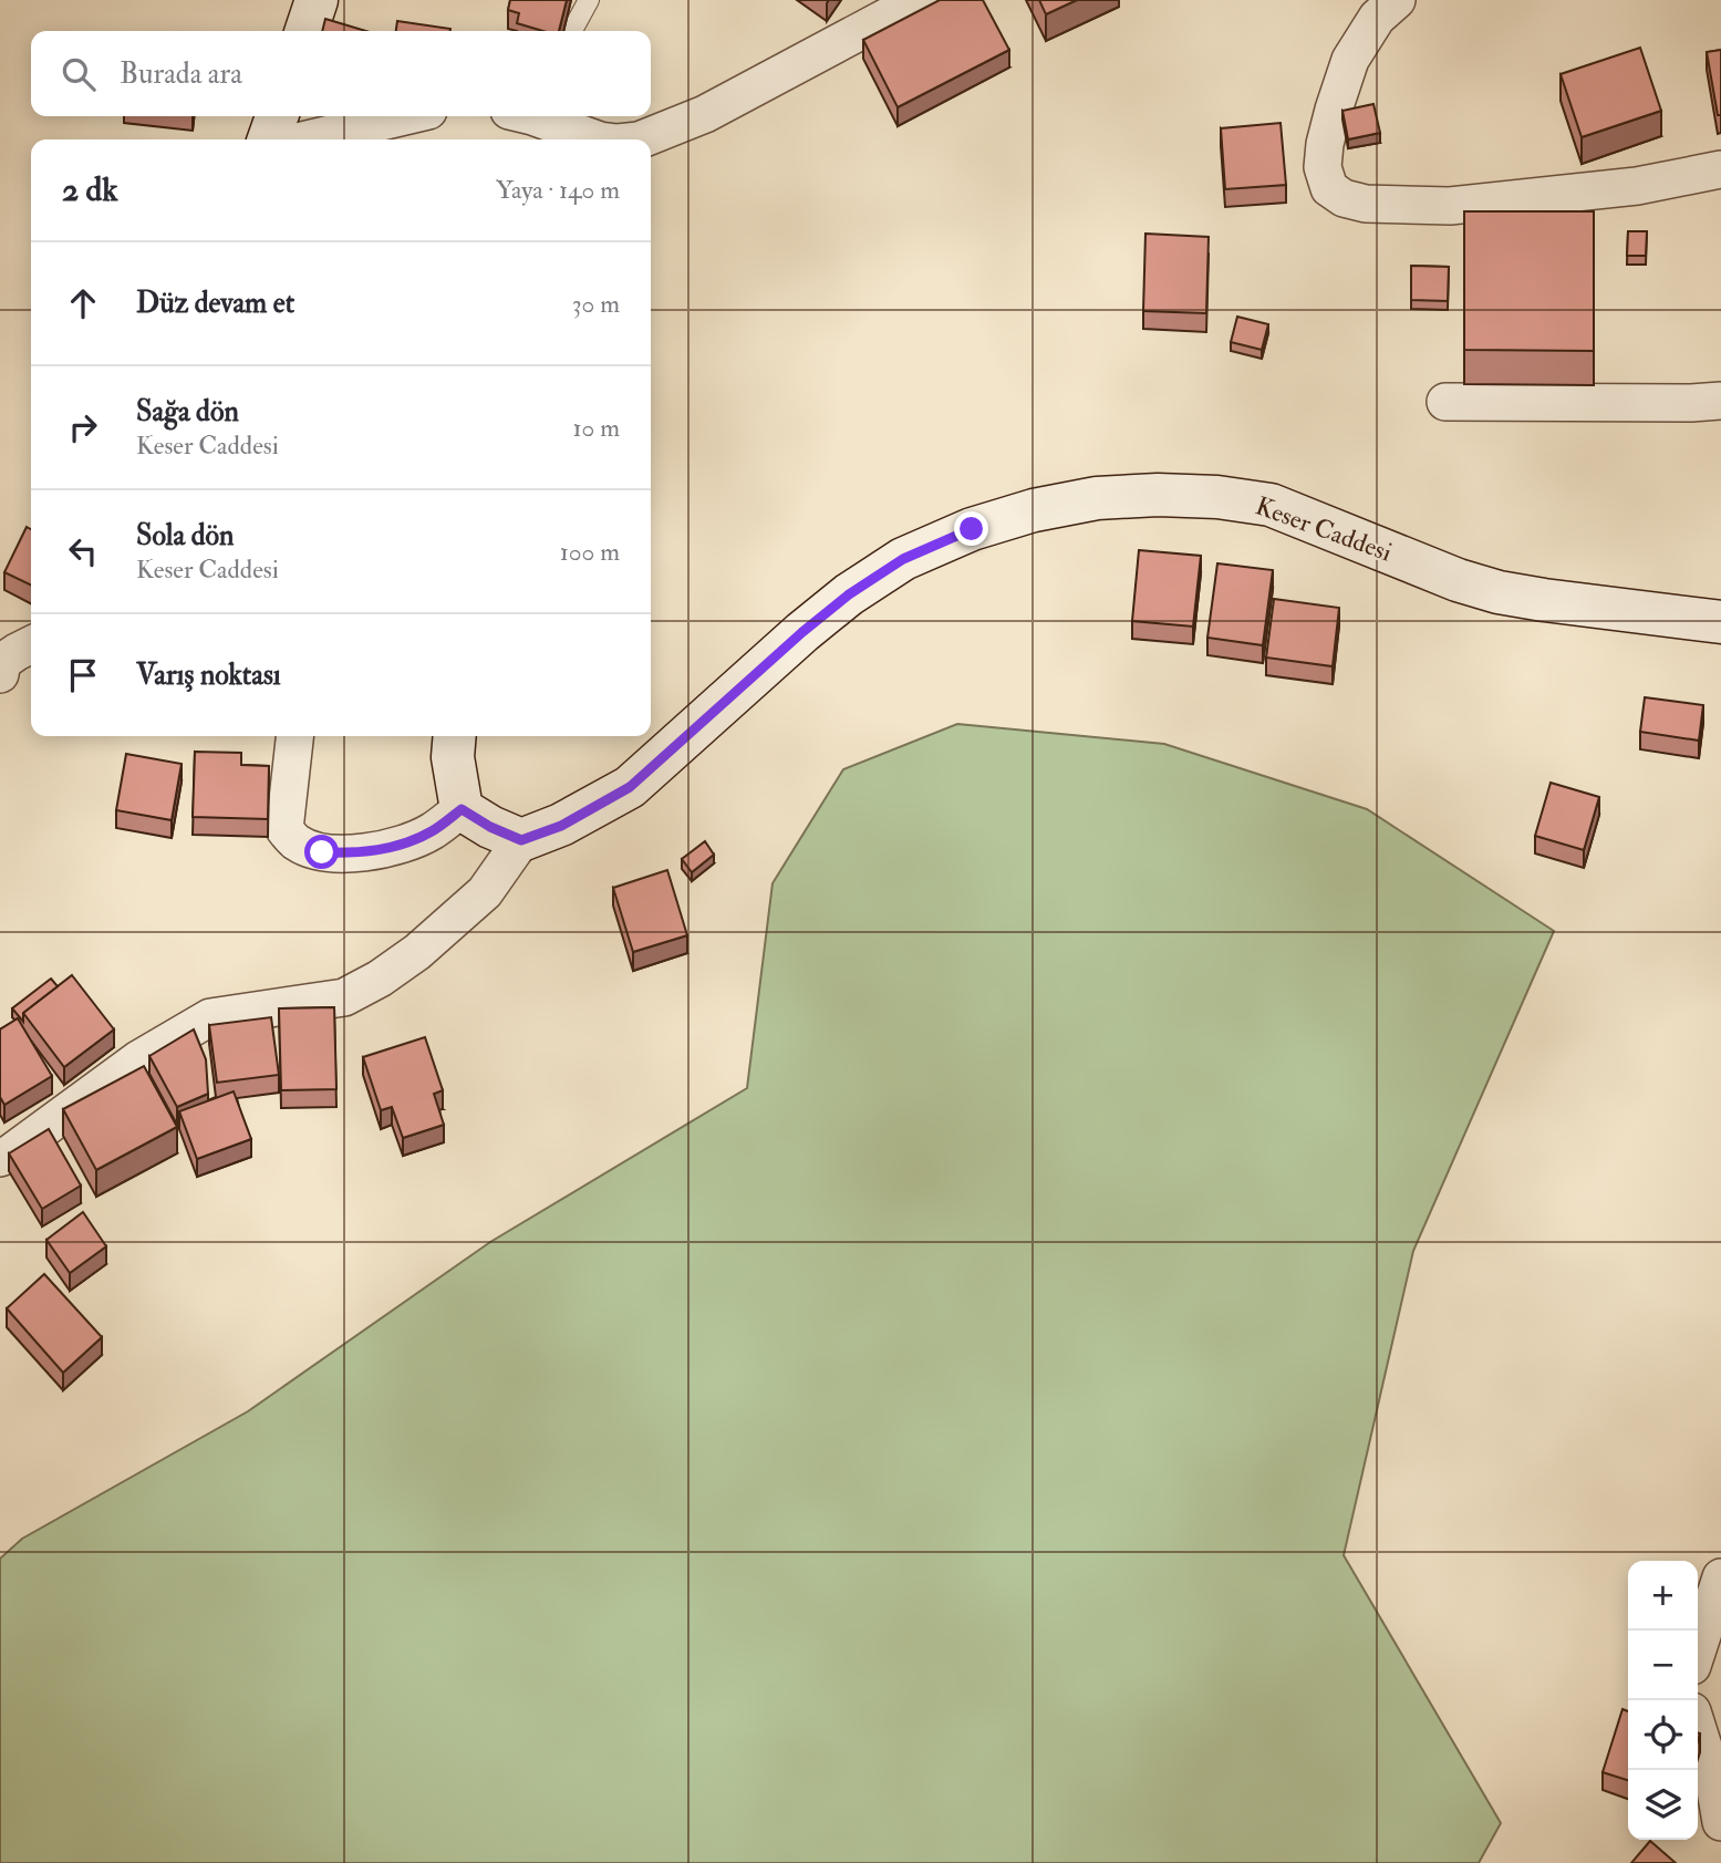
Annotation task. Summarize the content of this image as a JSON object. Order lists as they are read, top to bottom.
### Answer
{
  "streets": {
    "street": ["Keser Caddesi"]
  },
  "page": {
    "search": "Burada ara",
    "heading": ["2 dk", "Yaya · 140 m"],
    "list": [
      ["Düz devam et", "30 m"],
      ["Sağa dön", "Keser Caddesi", "10 m"],
      ["Sola dön", "Keser Caddesi", "100 m"],
      "Varış noktası"
    ],
    "map_buttons": ["+", "−"]
  }
}
